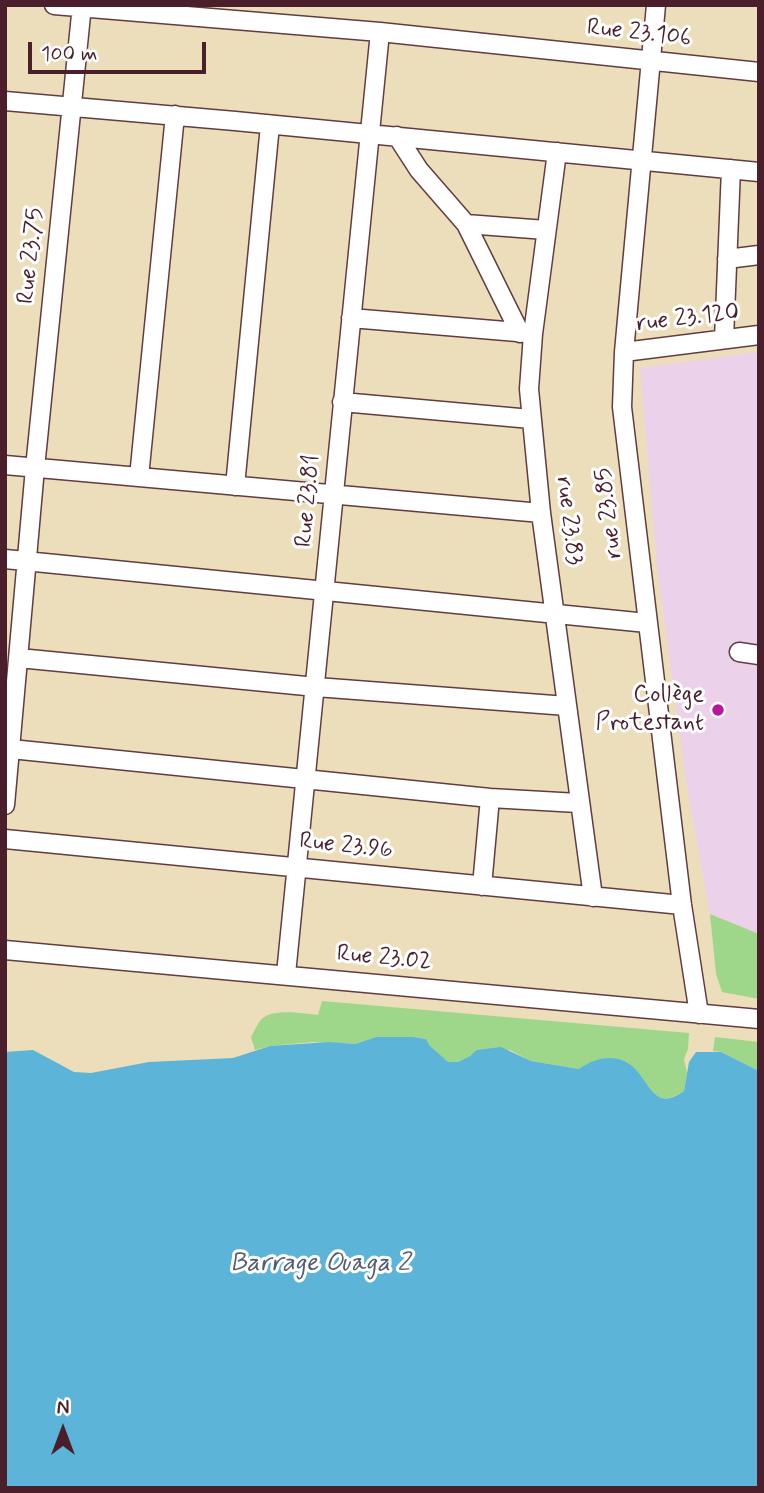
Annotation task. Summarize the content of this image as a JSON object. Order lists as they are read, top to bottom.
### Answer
{
  "streets": {
    "street": [
      "Rue 23.106",
      "Rue 23.75",
      "rue 23.120",
      "Rue 23.81",
      "rue 23.85",
      "rue 23.83",
      "Rue 23.96",
      "Rue 23.02"
    ]
  },
  "crossings": [
    ["Rue 23.106", "Rue 23.75"],
    ["Rue 23.106", "Rue 23.81"],
    ["Rue 23.106", "rue 23.85"],
    ["rue 23.120", "rue 23.85"],
    ["Rue 23.81", "Rue 23.96"],
    ["Rue 23.81", "Rue 23.02"],
    ["rue 23.85", "Rue 23.96"],
    ["rue 23.85", "Rue 23.02"],
    ["rue 23.83", "Rue 23.96"]
  ],
  "water": ["Barrage Ouaga 2"],
  "places": ["Collège Protestant"],
  "scale_bar": "100 m",
  "north": "top"
}
